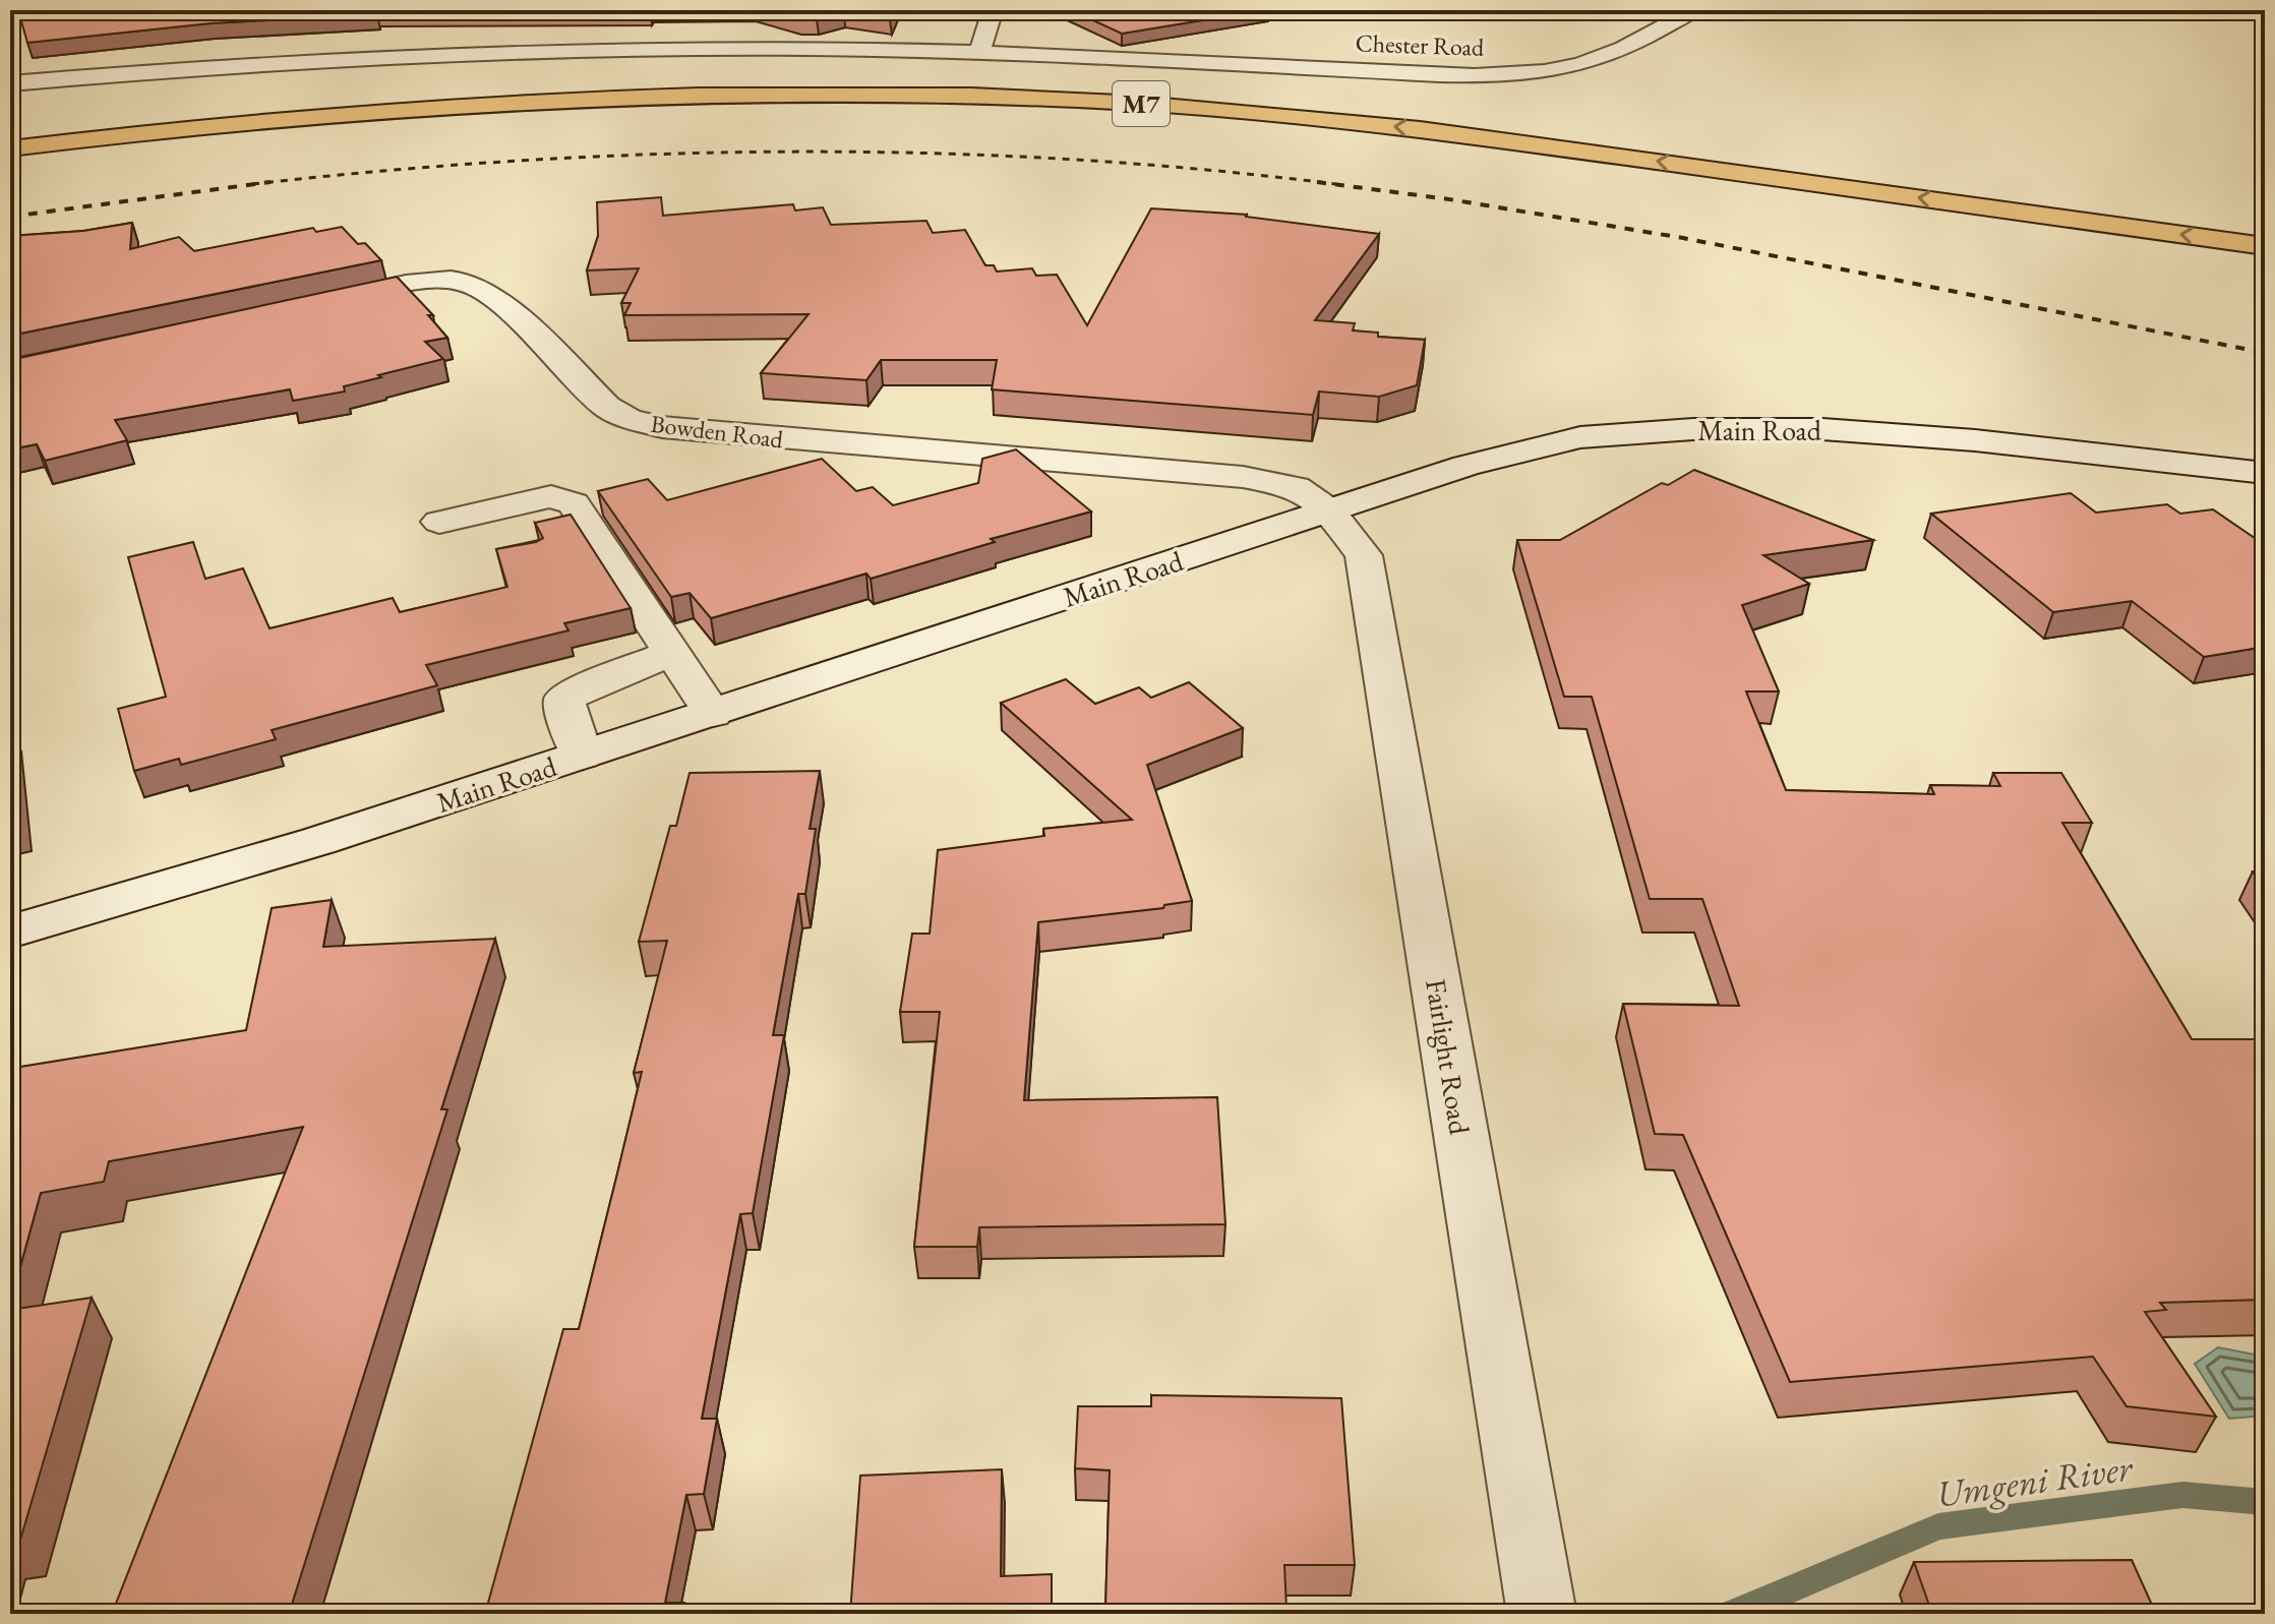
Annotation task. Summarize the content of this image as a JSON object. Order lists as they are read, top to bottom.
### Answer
{
  "streets": {
    "highway": ["M7"],
    "street": [
      "Chester Road",
      "Main Road",
      "Bowden Road",
      "Fairlight Road"
    ]
  },
  "crossings": [
    ["Main Road", "Bowden Road"],
    ["Main Road", "Fairlight Road"],
    ["Bowden Road", "Fairlight Road"]
  ],
  "water": ["Umgeni River"]
}
